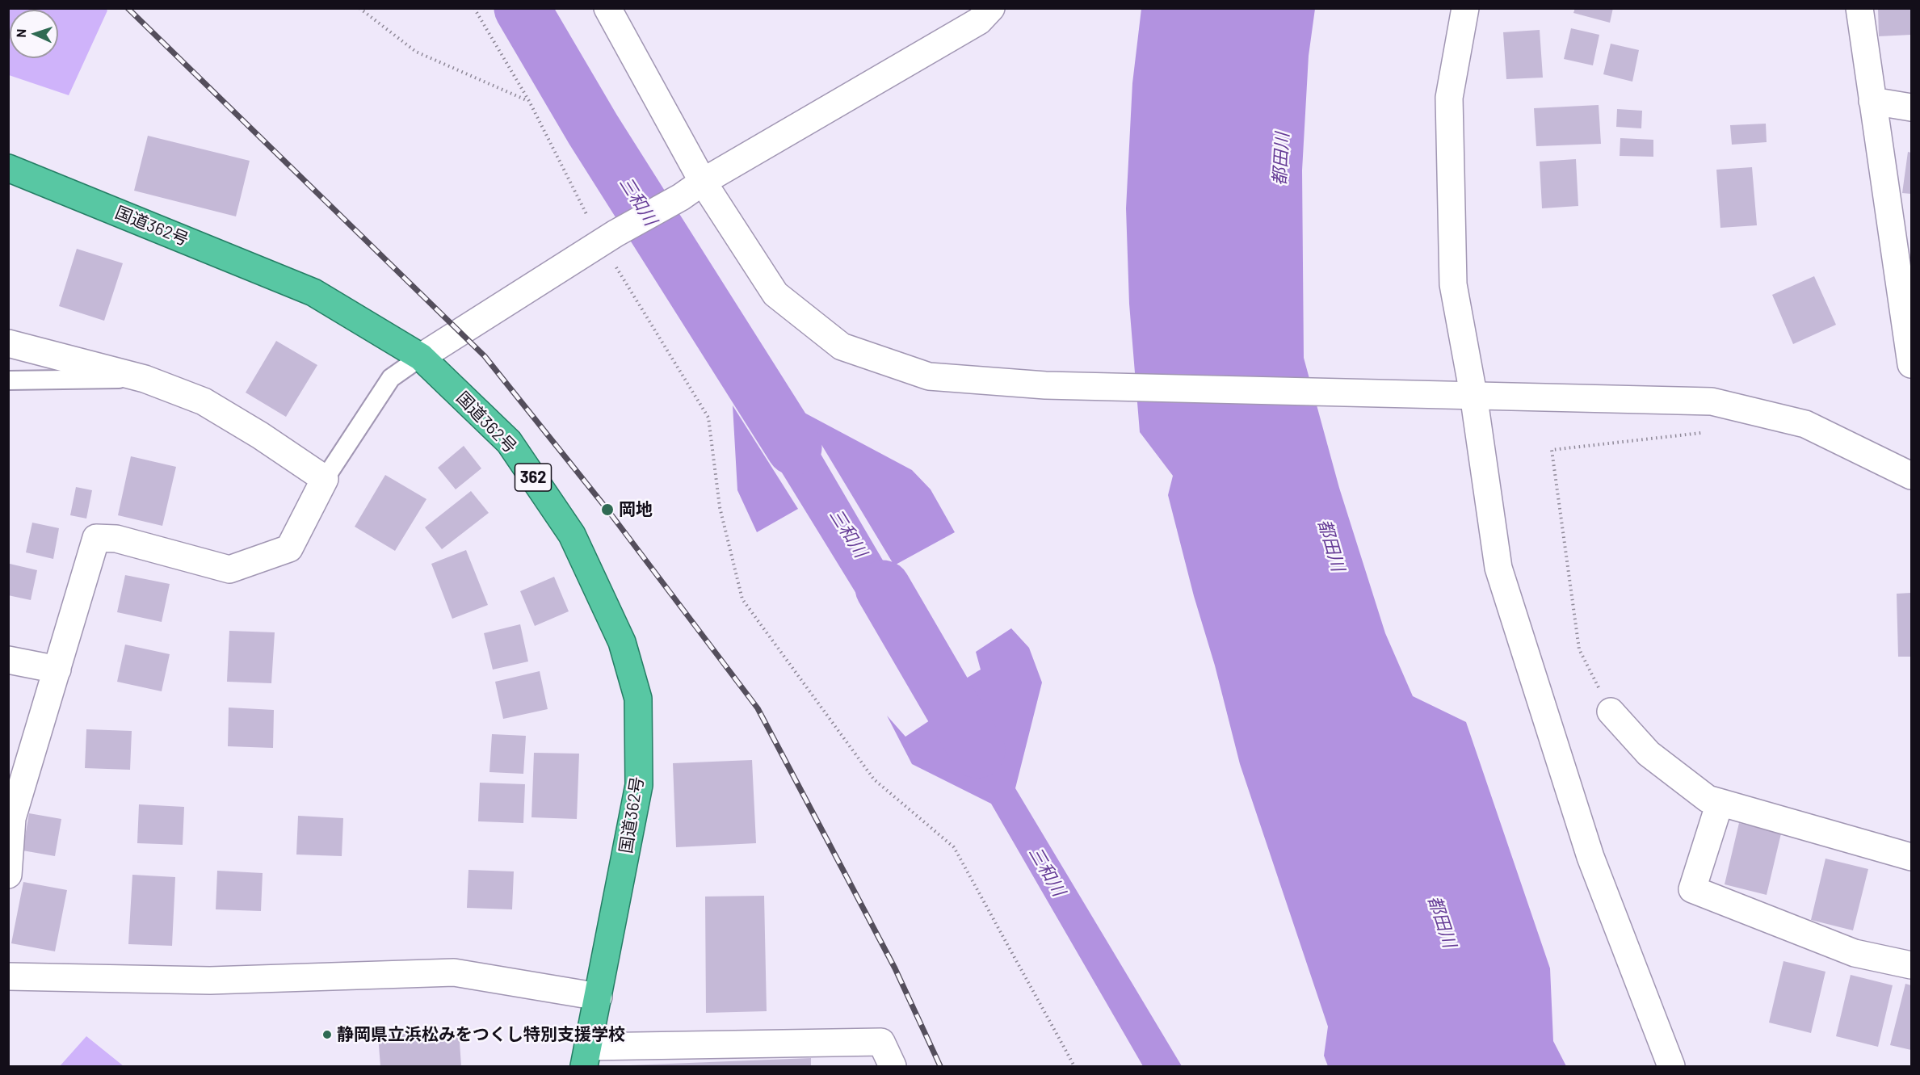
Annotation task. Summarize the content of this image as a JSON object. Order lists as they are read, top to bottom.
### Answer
{
  "streets": {
    "highway": ["国道362号", "362"]
  },
  "water": ["都田川", "三和川"],
  "places": ["岡地", "静岡県立浜松みをつくし特別支援学校"],
  "north": "left"
}
